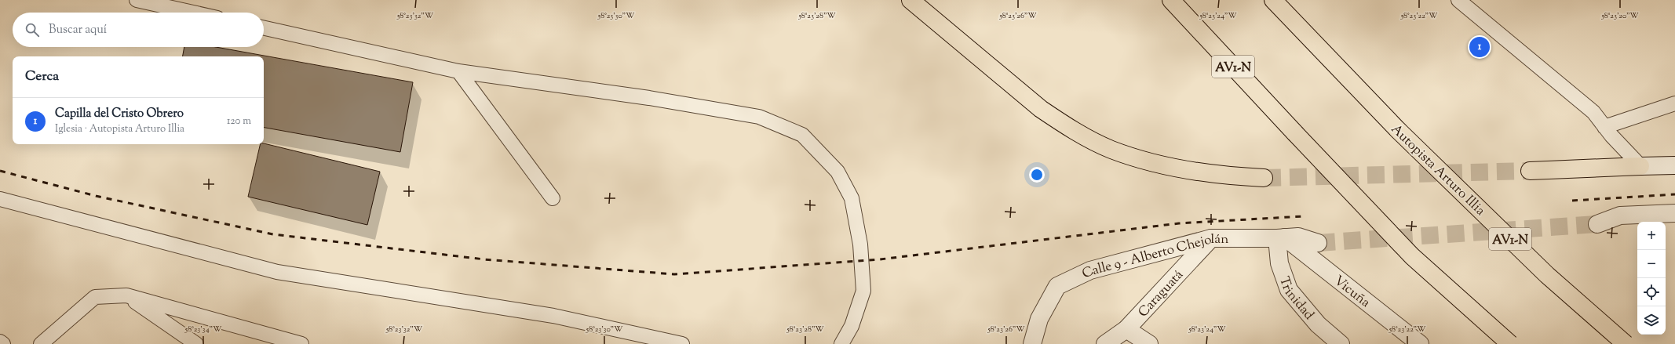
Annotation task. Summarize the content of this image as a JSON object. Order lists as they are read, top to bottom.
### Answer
{
  "streets": {
    "highway": ["AV1-N", "Autopista Arturo Illia"],
    "street": [
      "Calle 9 - Alberto Chejolán",
      "Vicuña",
      "Caraguatá",
      "Trinidad"
    ]
  },
  "crossings": [
    ["Calle 9 - Alberto Chejolán", "Vicuña"],
    ["Calle 9 - Alberto Chejolán", "Caraguatá"],
    ["Calle 9 - Alberto Chejolán", "Trinidad"],
    ["Vicuña", "Trinidad"]
  ],
  "page": {
    "search": "Buscar aquí",
    "pins": "1",
    "heading": "Cerca",
    "list": [
      {
        "mark": "1",
        "name": "Capilla del Cristo Obrero",
        "note": "Iglesia · Autopista Arturo Illia",
        "value": "120 m"
      }
    ],
    "map_buttons": ["+", "−"]
  },
  "coordinates": [
    "58°23'32\"W",
    "58°23'30\"W",
    "58°23'28\"W",
    "58°23'26\"W",
    "58°23'24\"W",
    "58°23'22\"W",
    "58°23'20\"W",
    "58°23'34\"W"
  ]
}
